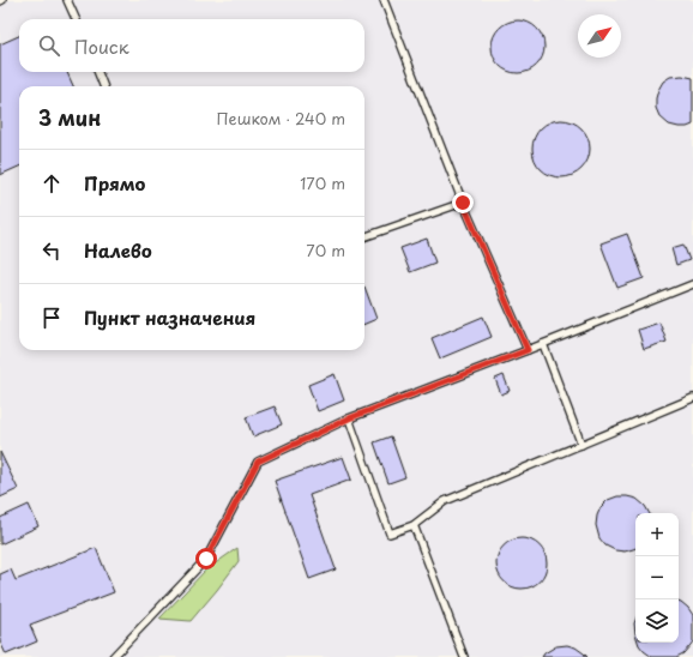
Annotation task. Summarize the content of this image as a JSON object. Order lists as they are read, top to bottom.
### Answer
{
  "north": "top right",
  "page": {
    "search": "Поиск",
    "heading": ["3 мин", "Пешком · 240 m"],
    "list": [
      ["Прямо", "170 m"],
      ["Налево", "70 m"],
      "Пункт назначения"
    ],
    "map_buttons": ["+", "−"]
  }
}
